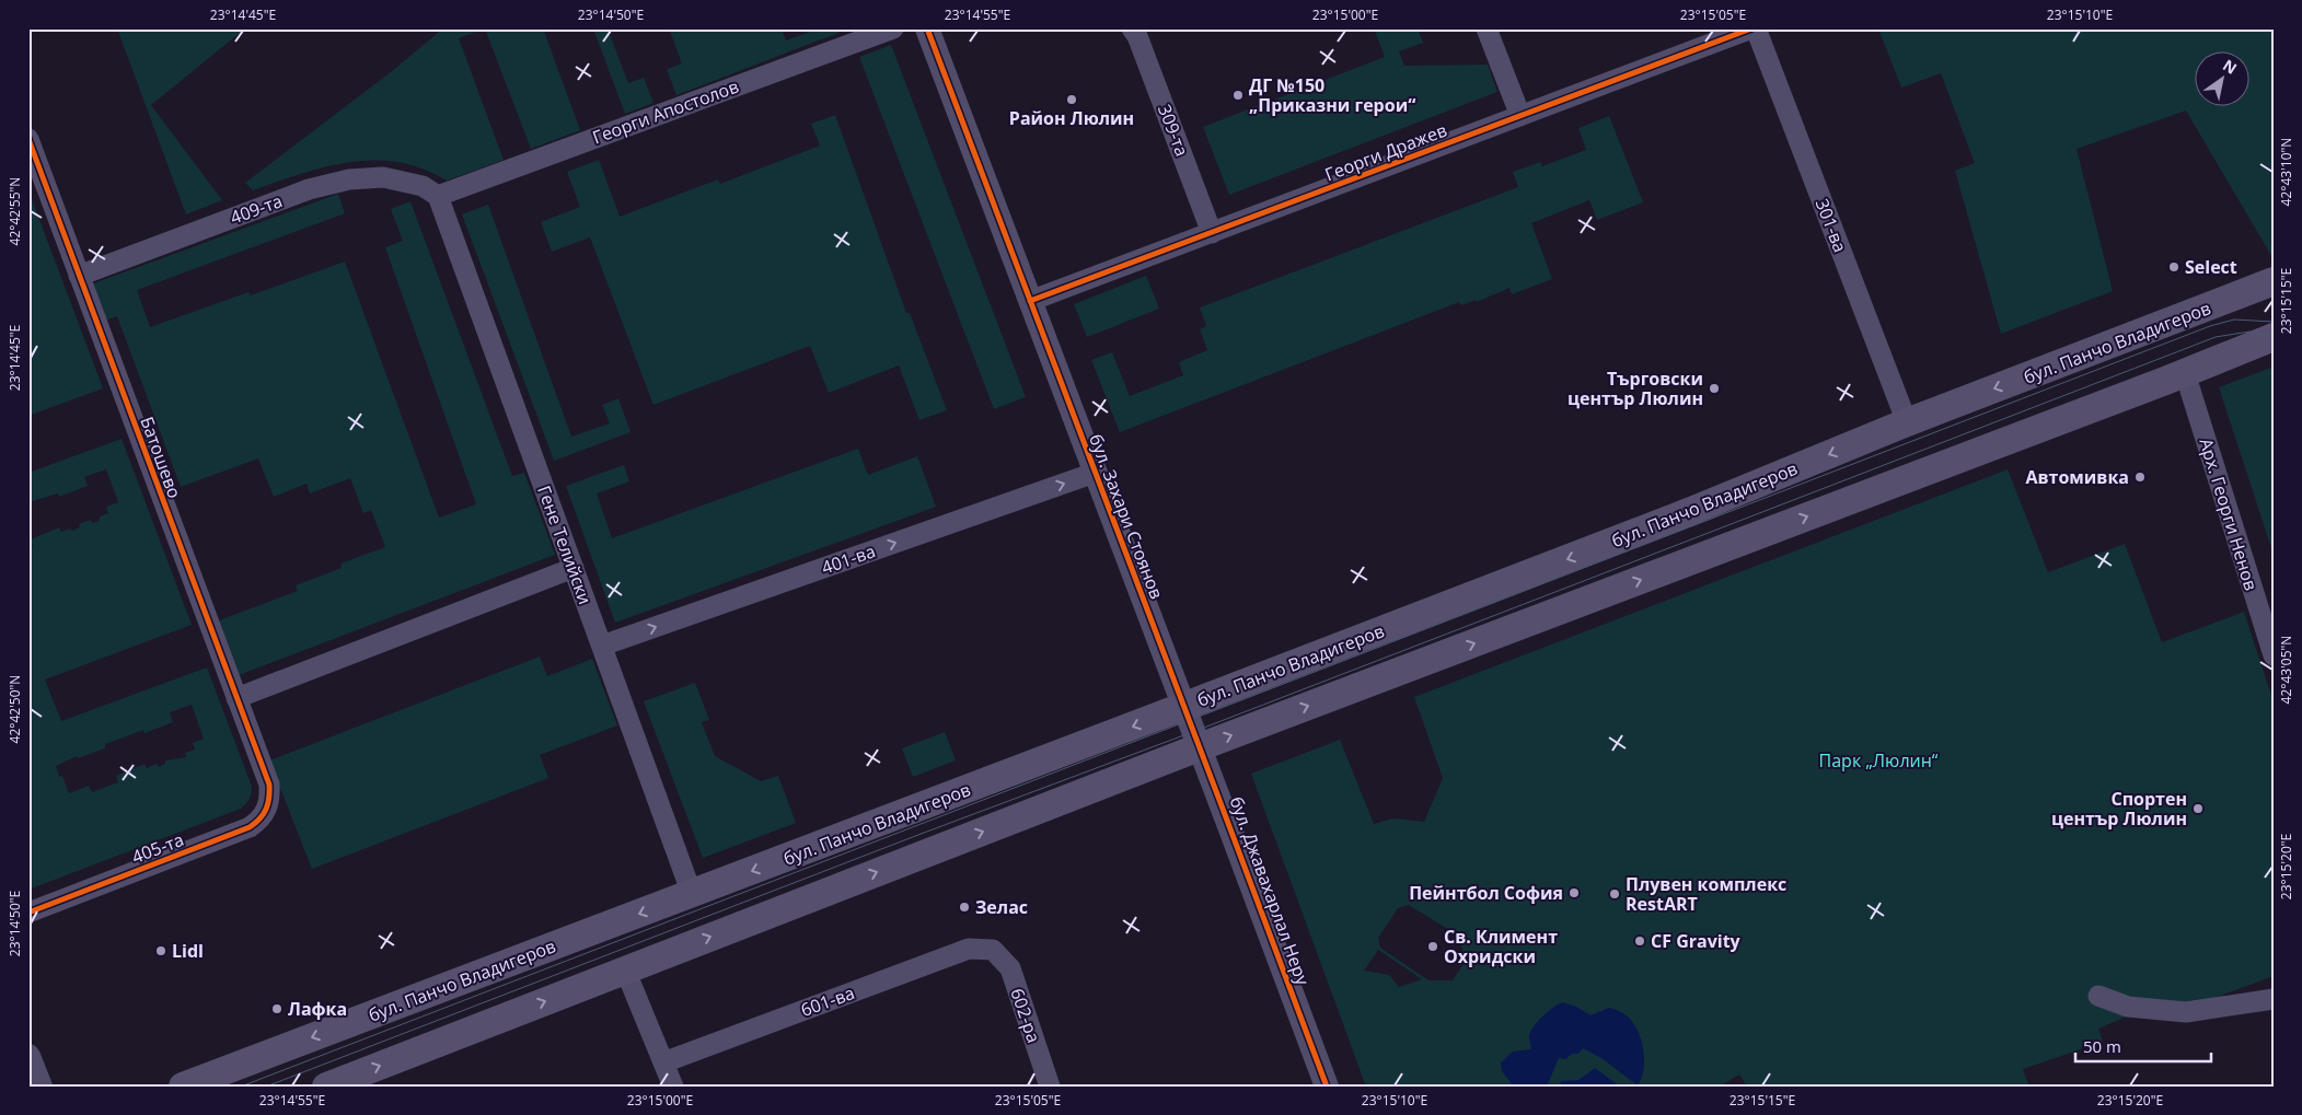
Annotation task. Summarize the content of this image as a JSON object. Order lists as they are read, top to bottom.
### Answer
{
  "streets": {
    "main road": ["бул. Панчо Владигеров"],
    "street": [
      "Георги Апостолов",
      "309-та",
      "Георги Дражев",
      "409-та",
      "301-ва",
      "Батошево",
      "Арх. Георги Ненов",
      "бул. Захари Стоянов",
      "Гене Телийски",
      "401-ва",
      "405-та",
      "бул. Джавахарлал Неру",
      "601-ва",
      "602-ра"
    ]
  },
  "crossings": [
    ["Георги Апостолов", "409-та"],
    ["Георги Апостолов", "Гене Телийски"],
    ["309-та", "Георги Дражев"],
    ["Георги Дражев", "бул. Захари Стоянов"],
    ["409-та", "Батошево"],
    ["409-та", "Гене Телийски"],
    ["301-ва", "бул. Панчо Владигеров"],
    ["бул. Панчо Владигеров", "бул. Захари Стоянов"],
    ["бул. Панчо Владигеров", "Гене Телийски"],
    ["бул. Панчо Владигеров", "бул. Джавахарлал Неру"],
    ["Батошево", "405-та"],
    ["бул. Захари Стоянов", "401-ва"],
    ["бул. Захари Стоянов", "бул. Джавахарлал Неру"],
    ["Гене Телийски", "401-ва"],
    ["601-ва", "602-ра"]
  ],
  "one_way": ["401-ва"],
  "parks": ["Парк „Люлин“"],
  "places": [
    "ДГ №150 „Приказни герои“",
    "Район Люлин",
    "Select",
    "Търговски център Люлин",
    "Автомивка",
    "Спортен център Люлин",
    "Пейнтбол София",
    "Плувен комплекс RestART",
    "Зелас",
    "CF Gravity",
    "Св. Климент Охридски",
    "Lidl",
    "Лафка"
  ],
  "scale_bar": "50 m",
  "north": "top right",
  "coordinates": [
    "23°14'45\"E",
    "23°14'50\"E",
    "23°14'55\"E",
    "23°15'00\"E",
    "23°15'05\"E",
    "23°15'10\"E",
    "42°43'10\"N",
    "42°42'55\"N",
    "23°15'15\"E",
    "42°43'05\"N",
    "42°42'50\"N",
    "23°15'20\"E"
  ]
}
